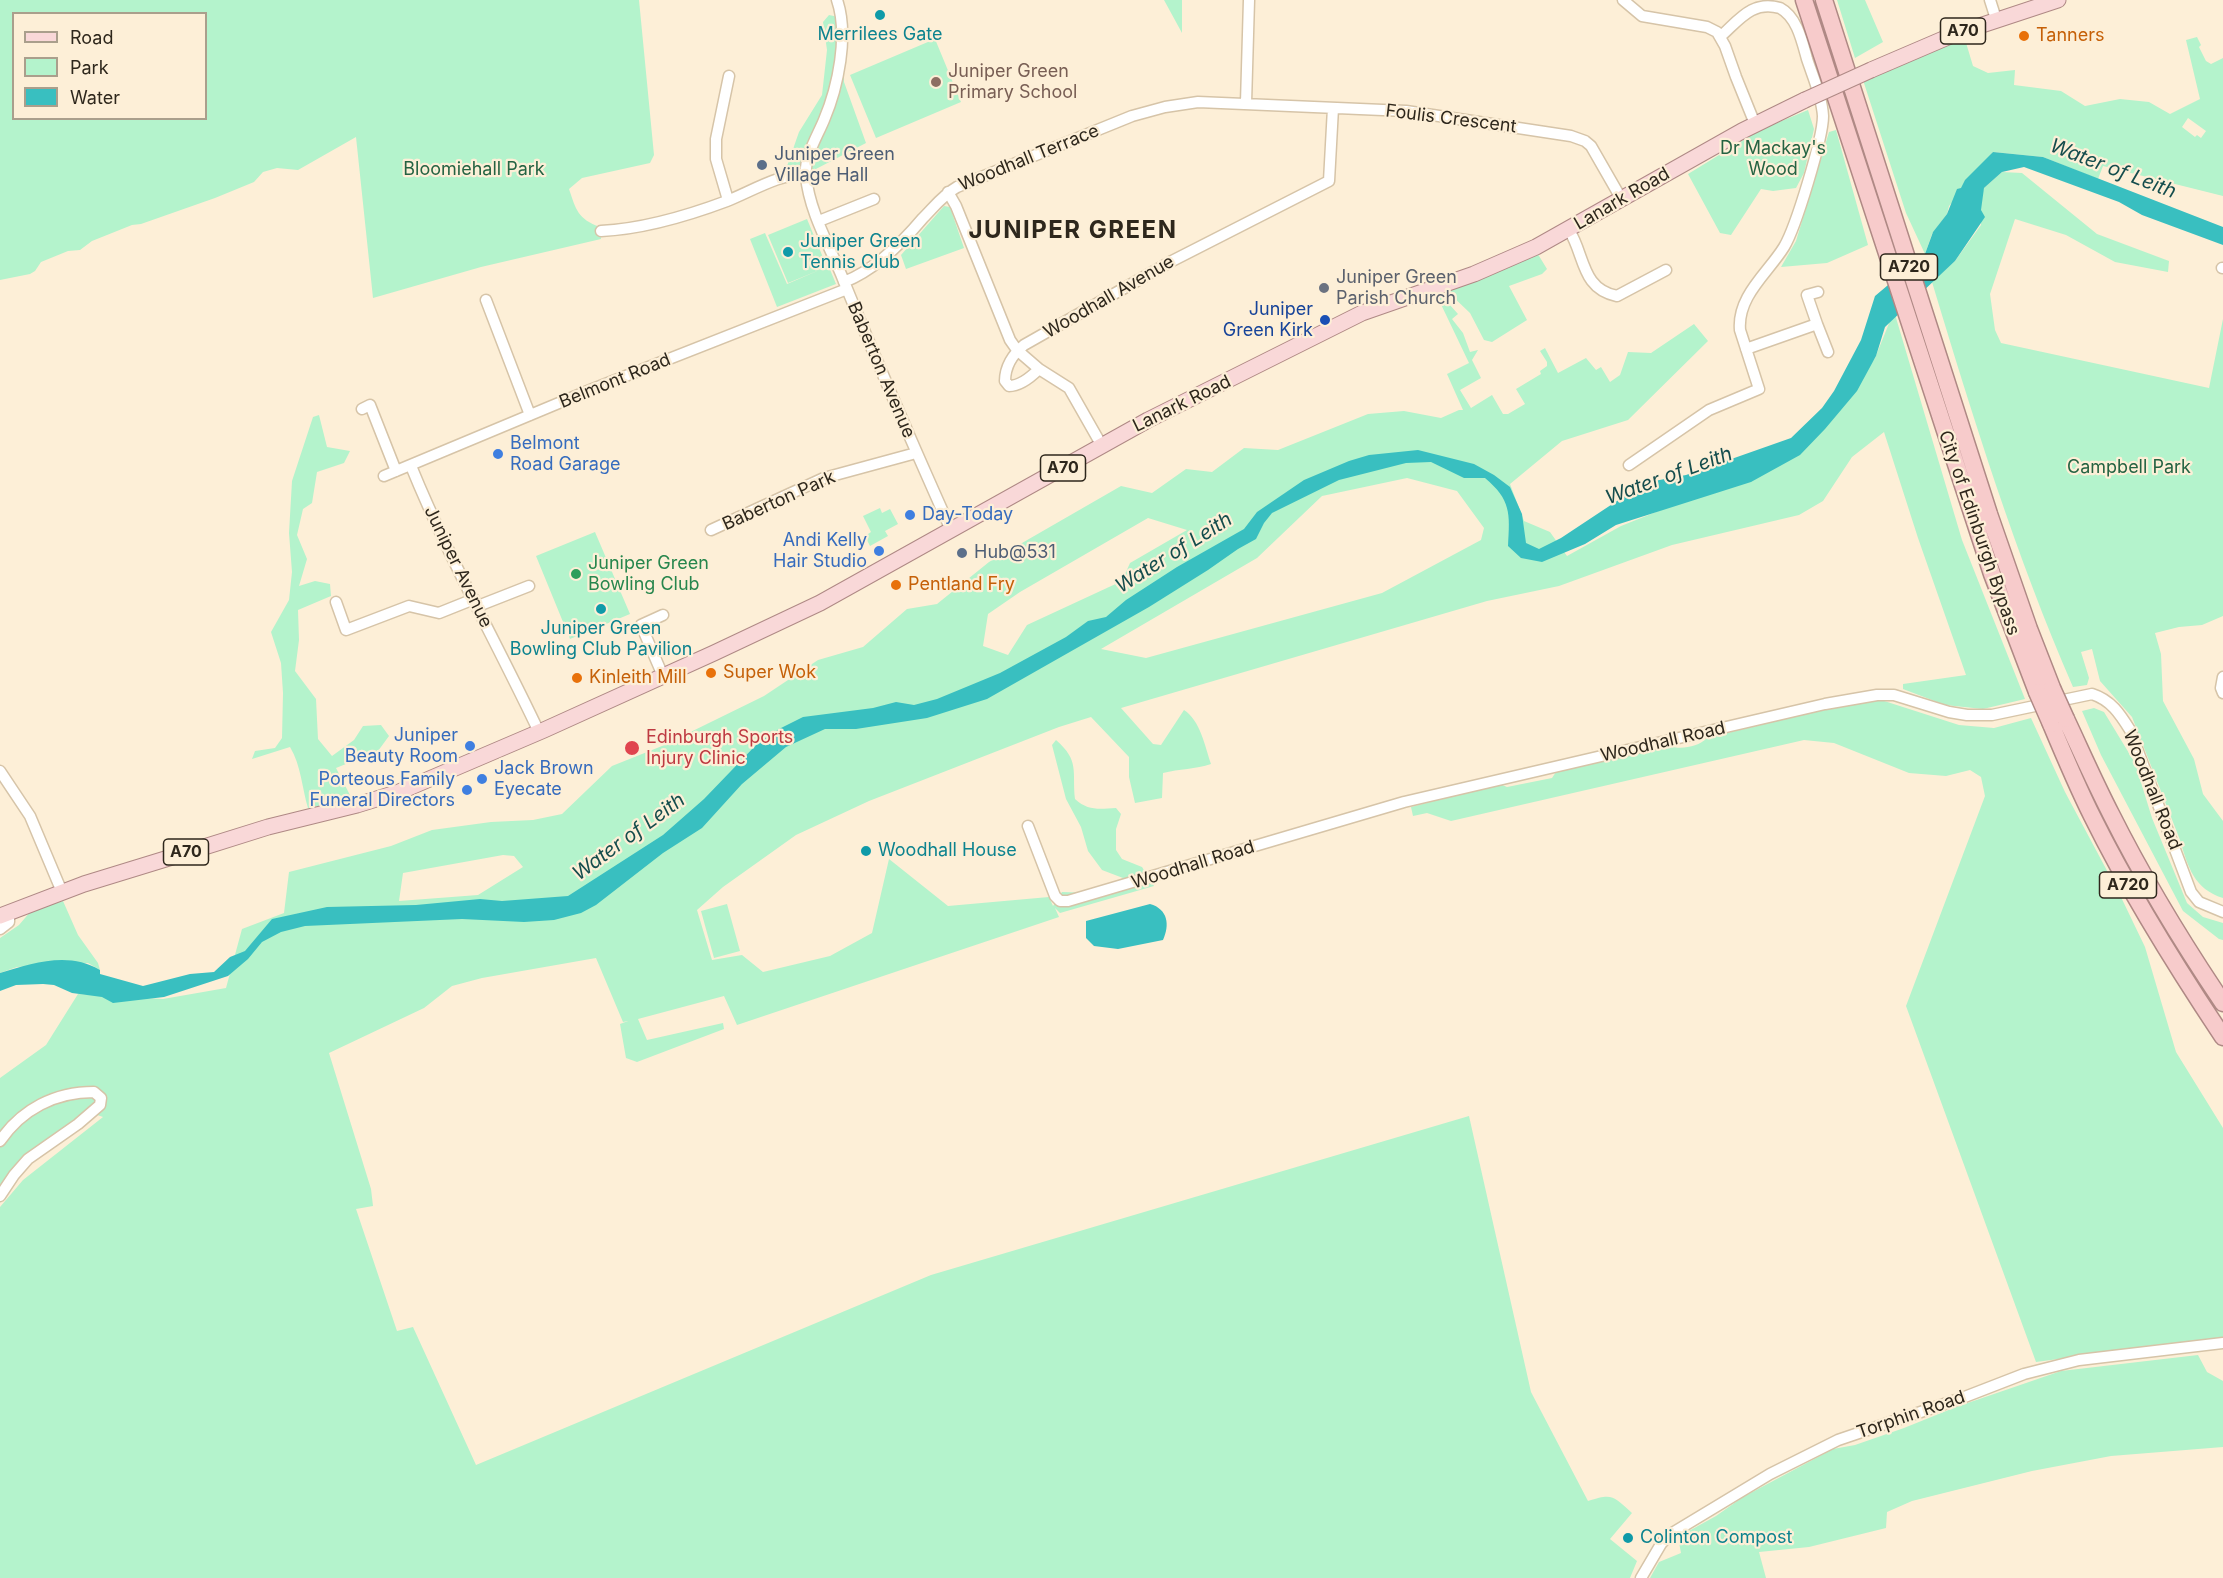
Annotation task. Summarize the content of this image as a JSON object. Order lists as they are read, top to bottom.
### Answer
{
  "streets": {
    "highway": ["A720", "City of Edinburgh Bypass"],
    "main road": ["A70", "Lanark Road"],
    "street": [
      "Foulis Crescent",
      "Woodhall Terrace",
      "Woodhall Avenue",
      "Baberton Avenue",
      "Belmont Road",
      "Baberton Park",
      "Juniper Avenue",
      "Woodhall Road",
      "Torphin Road"
    ]
  },
  "crossings": [
    ["A70", "Lanark Road"],
    ["Foulis Crescent", "Woodhall Terrace"],
    ["Foulis Crescent", "Lanark Road"],
    ["Foulis Crescent", "Woodhall Avenue"],
    ["Woodhall Terrace", "Baberton Avenue"],
    ["Woodhall Terrace", "Belmont Road"],
    ["Lanark Road", "Baberton Avenue"],
    ["Lanark Road", "Juniper Avenue"],
    ["Baberton Avenue", "Belmont Road"],
    ["Baberton Avenue", "Baberton Park"],
    ["Belmont Road", "Juniper Avenue"]
  ],
  "districts": ["JUNIPER GREEN"],
  "water": ["Water of Leith"],
  "parks": ["Dr Mackay's Wood", "Bloomiehall Park", "Campbell Park"],
  "places": [
    "Merrilees Gate",
    "Tanners",
    "Juniper Green Primary School",
    "Juniper Green Village Hall",
    "Juniper Green Tennis Club",
    "Juniper Green Parish Church",
    "Juniper Green Kirk",
    "Belmont Road Garage",
    "Day-Today",
    "Andi Kelly Hair Studio",
    "Hub@531",
    "Juniper Green Bowling Club",
    "Pentland Fry",
    "Juniper Green Bowling Club Pavilion",
    "Super Wok",
    "Kinleith Mill",
    "Juniper Beauty Room",
    "Edinburgh Sports Injury Clinic",
    "Jack Brown Eyecate",
    "Porteous Family Funeral Directors",
    "Woodhall House",
    "Colinton Compost"
  ],
  "legend": ["Road", "Park", "Water"]
}
